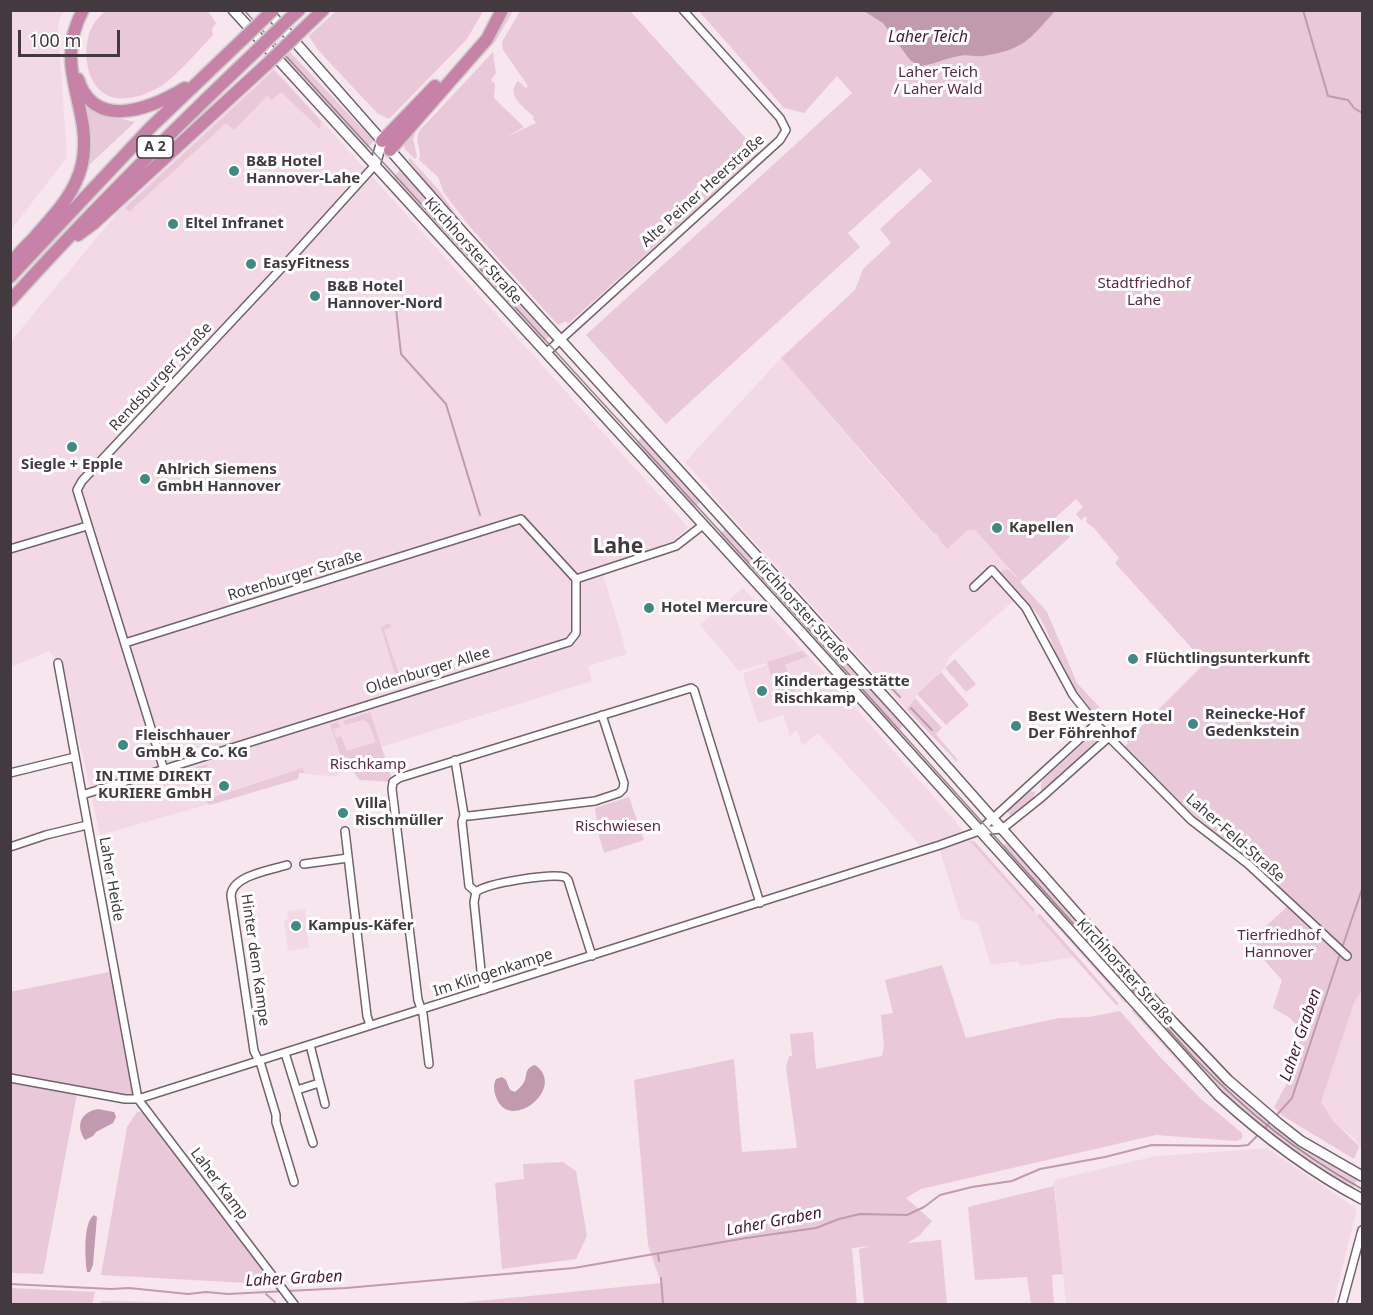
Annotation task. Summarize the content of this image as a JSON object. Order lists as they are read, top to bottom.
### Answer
{
  "streets": {
    "highway": ["A 2"],
    "main road": ["Kirchhorster Straße"],
    "street": [
      "Alte Peiner Heerstraße",
      "Rendsburger Straße",
      "Rotenburger Straße",
      "Oldenburger Allee",
      "Laher-Feld-Straße",
      "Laher Heide",
      "Hinter dem Kampe",
      "Im Klingenkampe",
      "Laher Kamp"
    ]
  },
  "crossings": [
    ["A 2", "Kirchhorster Straße"],
    ["Alte Peiner Heerstraße", "Kirchhorster Straße"],
    ["Kirchhorster Straße", "Rendsburger Straße"],
    ["Kirchhorster Straße", "Im Klingenkampe"],
    ["Rendsburger Straße", "Rotenburger Straße"],
    ["Rotenburger Straße", "Oldenburger Allee"],
    ["Oldenburger Allee", "Laher Heide"],
    ["Laher Heide", "Im Klingenkampe"],
    ["Laher Heide", "Laher Kamp"],
    ["Hinter dem Kampe", "Im Klingenkampe"],
    ["Im Klingenkampe", "Laher Kamp"]
  ],
  "districts": ["Lahe"],
  "water": ["Laher Teich", "Laher Graben"],
  "parks": [
    "Laher Teich / Laher Wald",
    "Stadtfriedhof Lahe",
    "Rischkamp",
    "Rischwiesen",
    "Tierfriedhof Hannover"
  ],
  "places": [
    "B&B Hotel Hannover-Lahe",
    "Eltel Infranet",
    "EasyFitness",
    "B&B Hotel Hannover-Nord",
    "Siegle + Epple",
    "Ahlrich Siemens GmbH Hannover",
    "Kapellen",
    "Hotel Mercure",
    "Flüchtlingsunterkunft",
    "Kindertagesstätte Rischkamp",
    "Reinecke-Hof Gedenkstein",
    "Best Western Hotel Der Föhrenhof",
    "Fleischhauer GmbH & Co. KG",
    "IN TIME DIREKT KURIERE GmbH",
    "Villa Rischmüller",
    "Kampus-Käfer"
  ],
  "scale_bar": "100 m"
}
